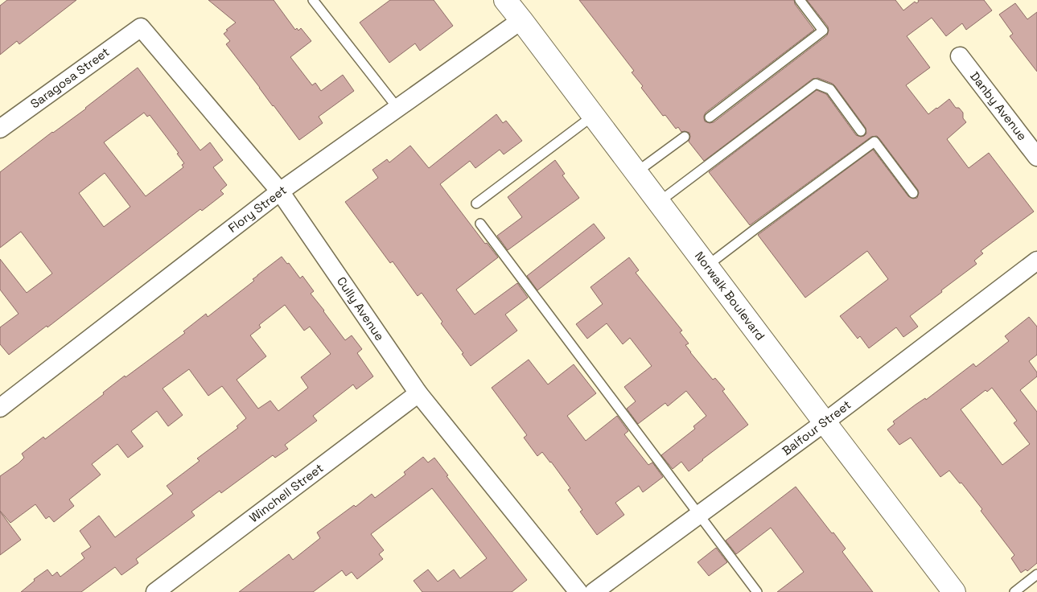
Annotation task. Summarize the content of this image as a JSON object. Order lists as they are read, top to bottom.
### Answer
{
  "streets": {
    "main road": ["Norwalk Boulevard"],
    "street": [
      "Saragosa Street",
      "Danby Avenue",
      "Flory Street",
      "Cully Avenue",
      "Balfour Street",
      "Winchell Street"
    ]
  },
  "crossings": [
    ["Saragosa Street", "Cully Avenue"],
    ["Flory Street", "Norwalk Boulevard"],
    ["Flory Street", "Cully Avenue"],
    ["Norwalk Boulevard", "Balfour Street"],
    ["Cully Avenue", "Winchell Street"]
  ]
}
